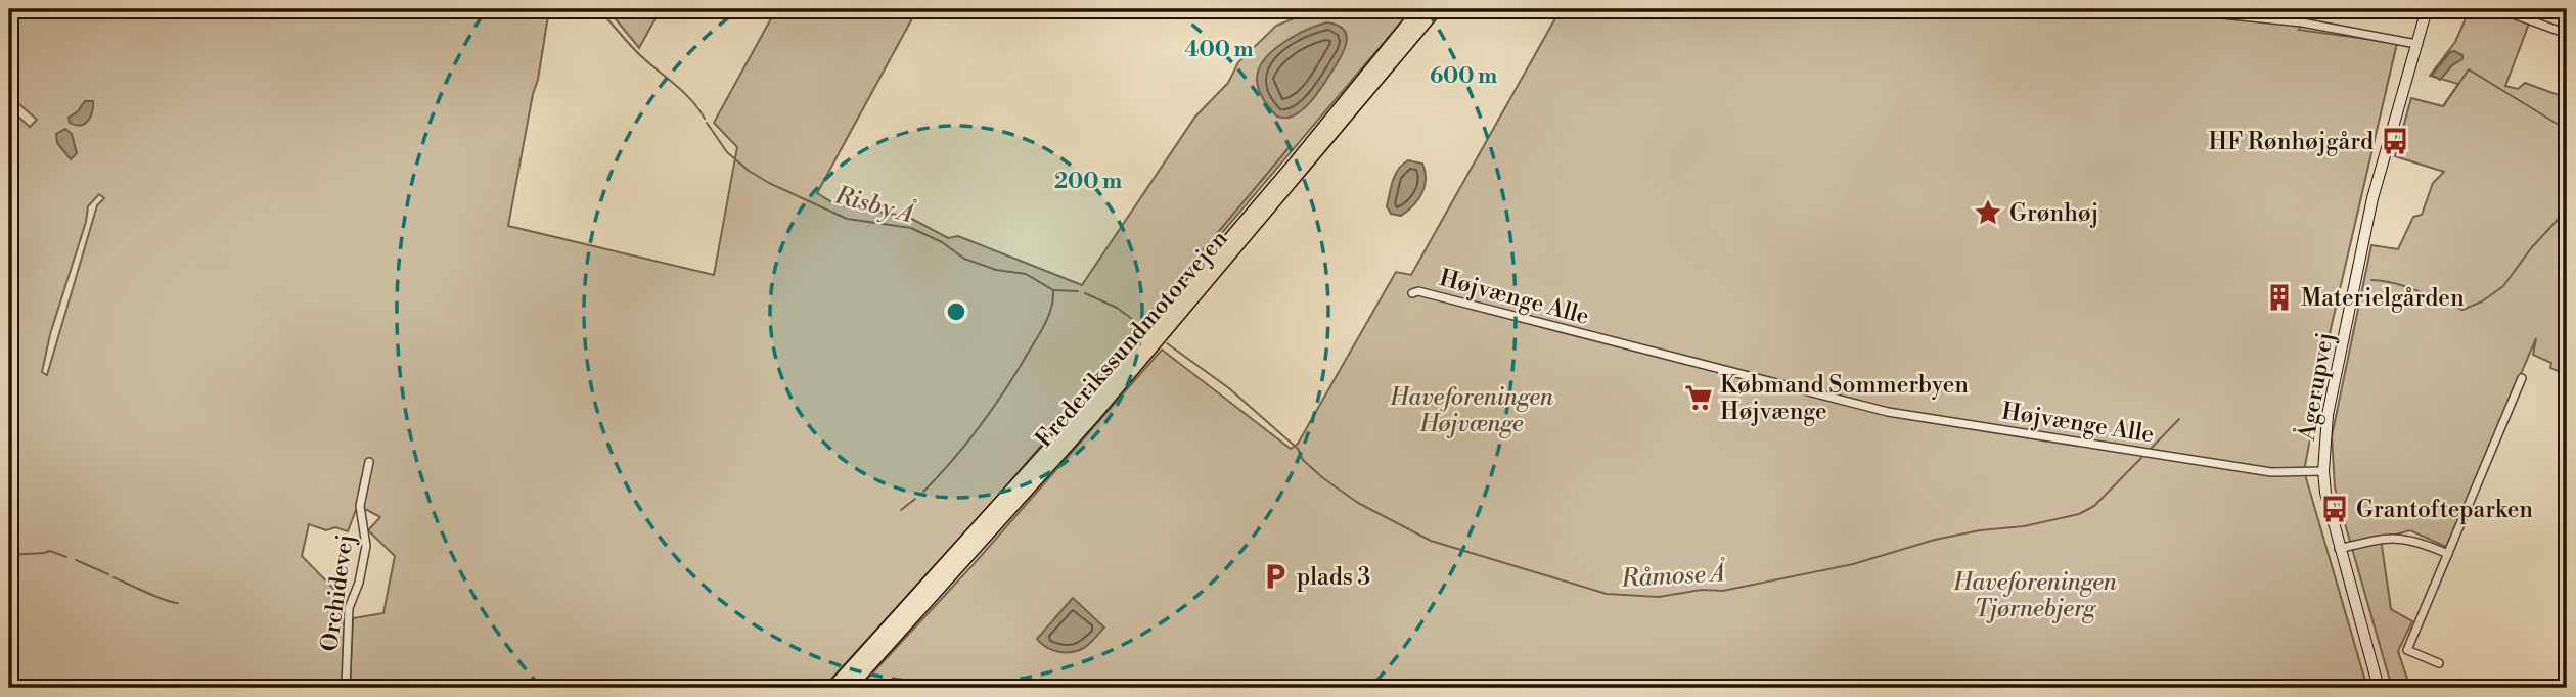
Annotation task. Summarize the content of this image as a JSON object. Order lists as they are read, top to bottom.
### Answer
{
  "streets": {
    "highway": ["Frederikssundmotorvejen"],
    "street": ["Højvænge Alle", "Ågerupvej", "Orchidevej"]
  },
  "crossings": [
    ["Højvænge Alle", "Ågerupvej"]
  ],
  "water": ["Risby Å", "Råmose Å"],
  "parks": ["Haveforeningen Højvænge", "Haveforeningen Tjørnebjerg"],
  "places": {
    "bus stop": ["HF Rønhøjgård", "Grantofteparken"],
    "place": ["Grønhøj"],
    "building": ["Materielgården"],
    "supermarket": ["Købmand Sommerbyen Højvænge"],
    "parking": ["plads 3"]
  },
  "rings": ["400 m", "600 m", "200 m"]
}
